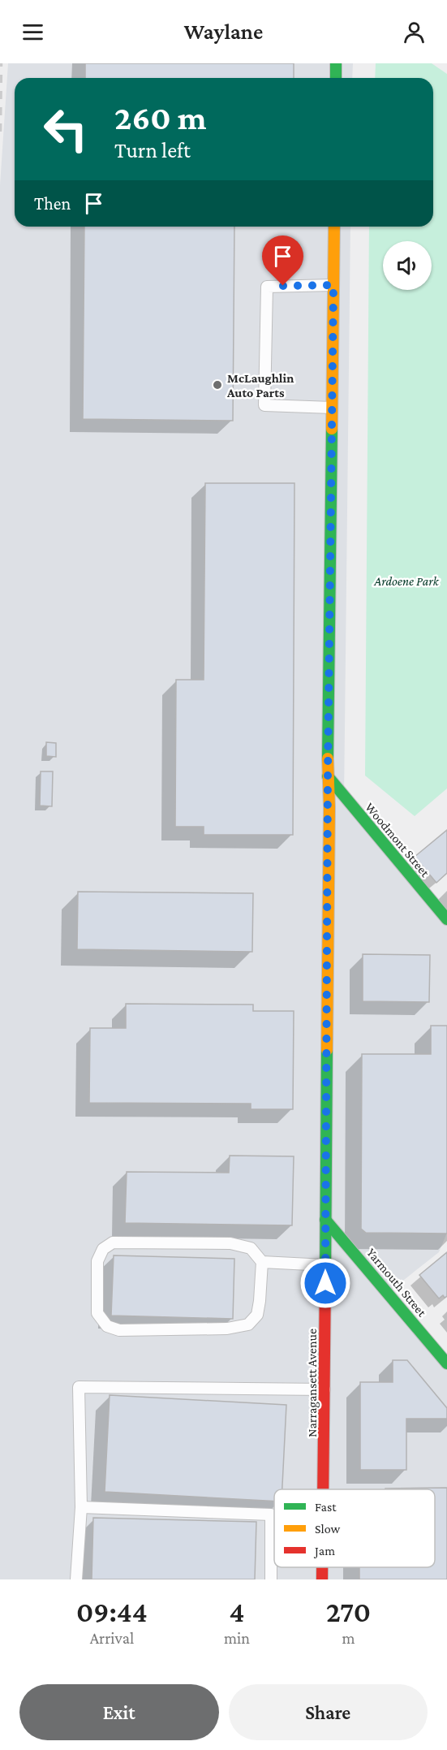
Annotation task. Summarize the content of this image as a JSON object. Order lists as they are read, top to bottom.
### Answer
{
  "streets": {
    "street": ["Woodmont Street", "Yarmouth Street", "Narragansett Avenue"]
  },
  "crossings": [
    ["Woodmont Street", "Narragansett Avenue"],
    ["Yarmouth Street", "Narragansett Avenue"]
  ],
  "parks": ["Ardoene Park"],
  "places": ["McLaughlin Auto Parts"],
  "legend": ["Fast", "Slow", "Jam"],
  "page": {
    "header": "Waylane",
    "turn": ["260 m", "Turn left"],
    "then": "Then",
    "eta": [
      "09:44",
      "Arrival",
      "4",
      "min",
      "270",
      "m"
    ],
    "buttons": ["Exit", "Share"]
  }
}
